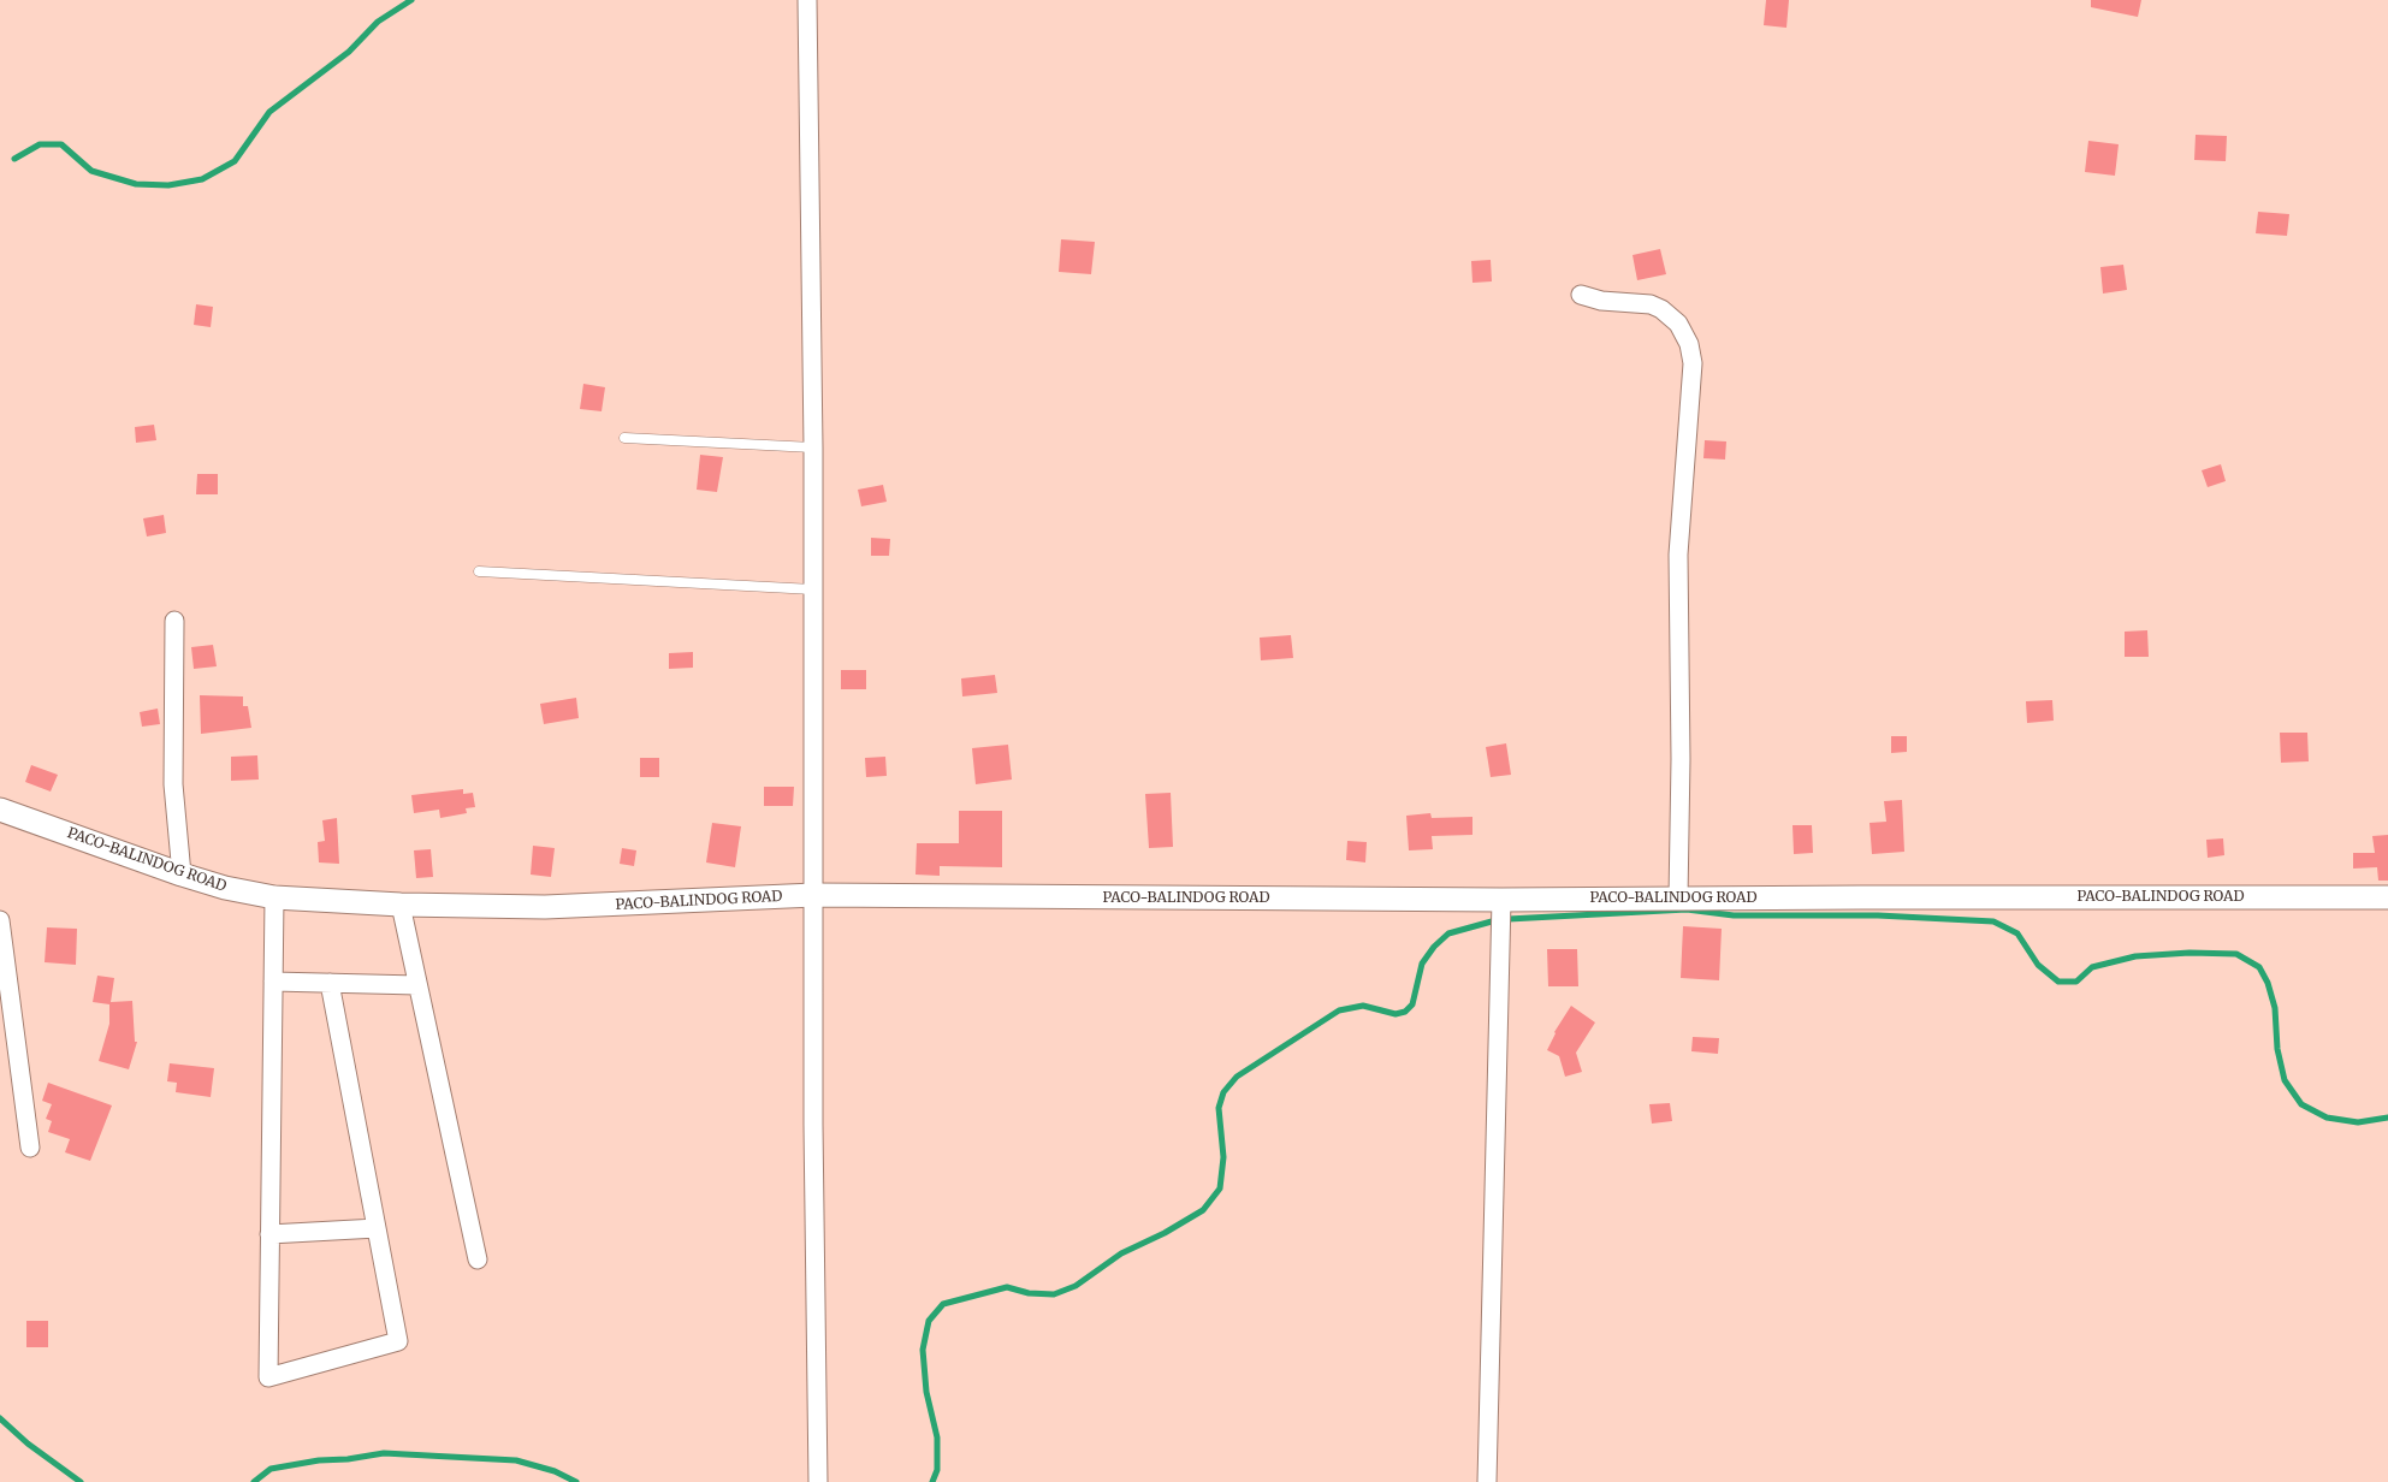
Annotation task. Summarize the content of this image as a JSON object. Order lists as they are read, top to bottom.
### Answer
{
  "streets": {
    "street": ["PACO-BALINDOG ROAD"]
  }
}
